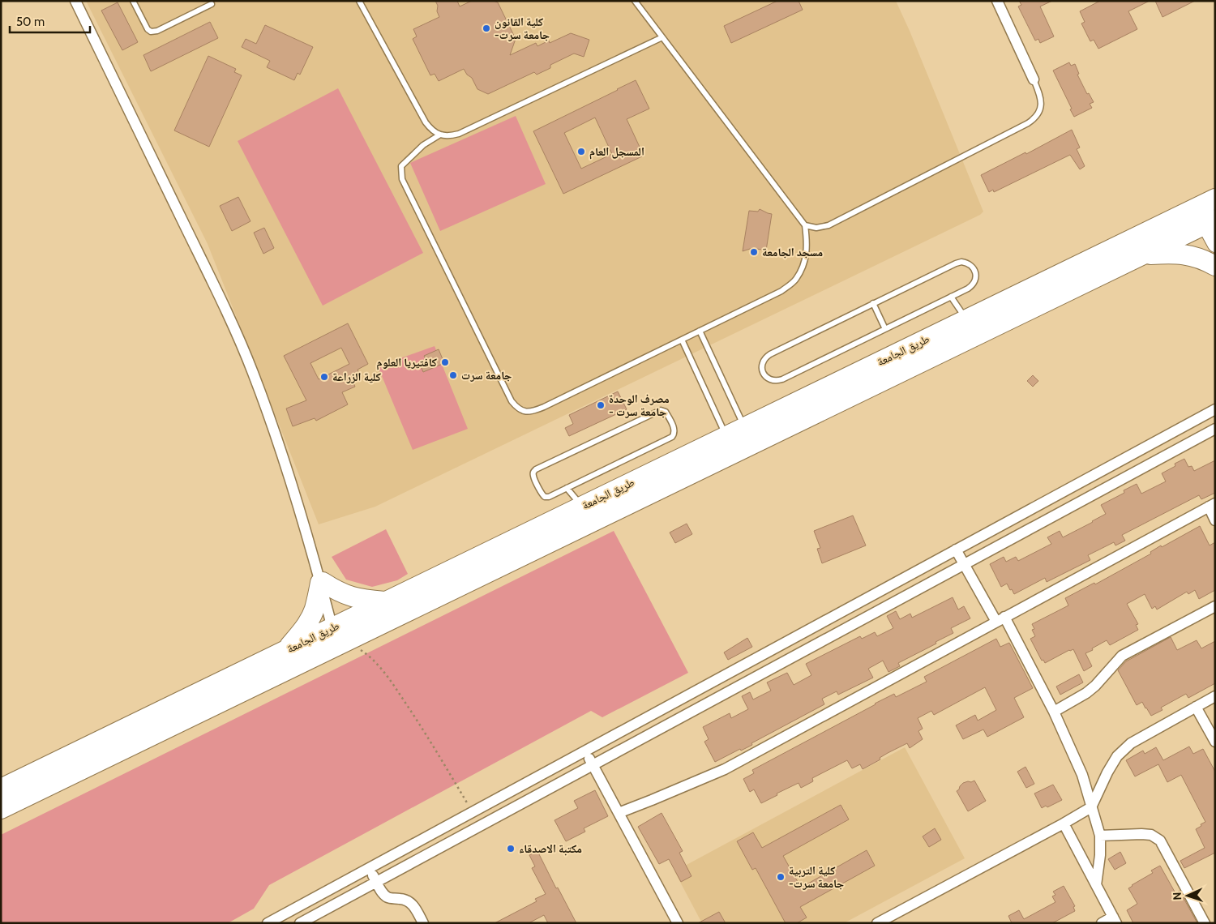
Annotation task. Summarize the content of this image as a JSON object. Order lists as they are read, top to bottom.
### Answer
{
  "streets": {
    "highway": ["طريق الجامعة"]
  },
  "places": [
    "كلية القانون -جامعة سرت",
    "المسجل العام",
    "مسجد الجامعة",
    "كافتيريا العلوم",
    "جامعة سرت",
    "كلية الزراعة",
    "مصرف الوحدة - جامعة سرت",
    "مكتبة الاصدقاء",
    "كلية التربية -جامعة سرت"
  ],
  "scale_bar": "50 m",
  "north": "left"
}
